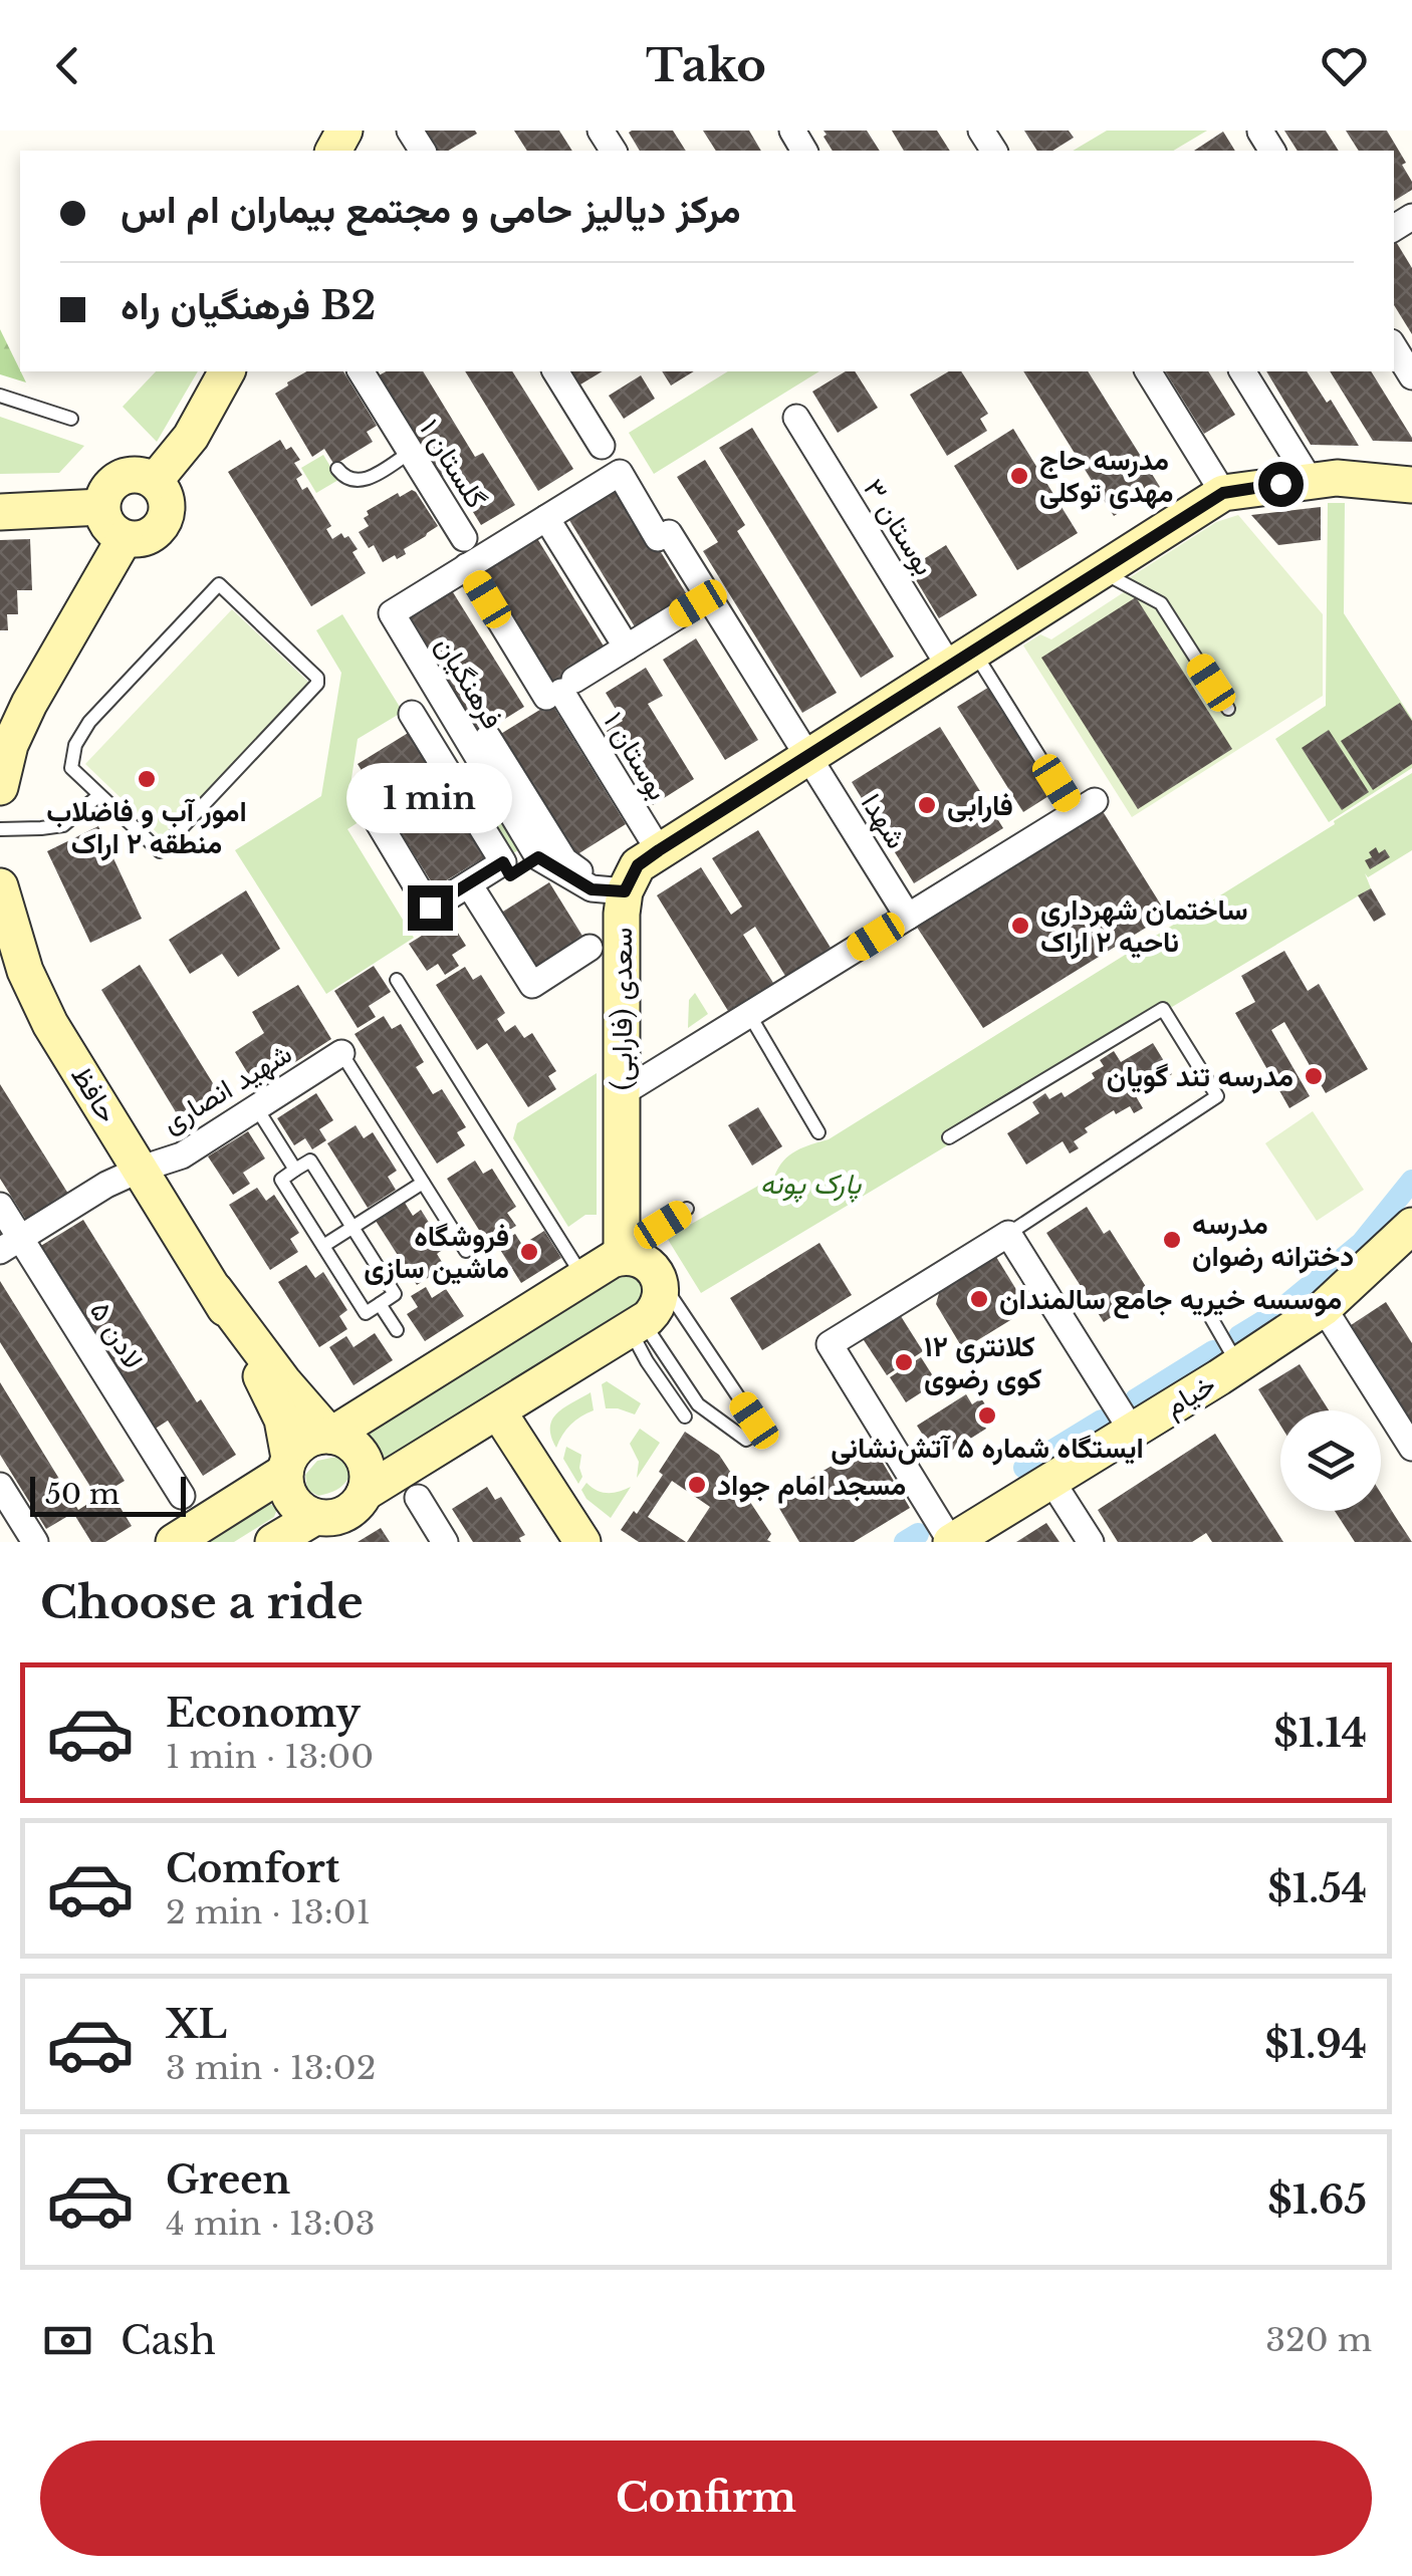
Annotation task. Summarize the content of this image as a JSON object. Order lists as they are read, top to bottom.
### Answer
{
  "streets": {
    "street": [
      "گلستان ۱",
      "بوستان ۳",
      "فرهنگیان",
      "بوستان ۱",
      "شهدا",
      "سعدی (فارابی)",
      "شهید انصاری",
      "حافظ",
      "لادن ۵",
      "خیام"
    ]
  },
  "crossings": [
    ["بوستان ۳", "سعدی (فارابی)"],
    ["فرهنگیان", "بوستان ۱"],
    ["فرهنگیان", "سعدی (فارابی)"],
    ["بوستان ۱", "سعدی (فارابی)"],
    ["شهدا", "سعدی (فارابی)"],
    ["شهید انصاری", "حافظ"],
    ["شهید انصاری", "لادن ۵"]
  ],
  "parks": ["پارک پونه"],
  "places": [
    "مدرسه حاج مهدی توکلی",
    "امور آب و فاضلاب منطقه ۲ اراک",
    "فارابی",
    "ساختمان شهرداری ناحیه ۲ اراک",
    "مدرسه تند گویان",
    "مدرسه دخترانه رضوان",
    "فروشگاه ماشین سازی",
    "موسسه خیریه جامع سالمندان",
    "کلانتری ۱۲ کوی رضوی",
    "ایستگاه شماره ۵ آتش‌نشانی",
    "مسجد امام جواد"
  ],
  "scale_bar": "50 m",
  "page": {
    "header": "Tako",
    "banner": ["مرکز دیالیز حامی و مجتمع بیماران ام اس", "فرهنگیان راه B2"],
    "bubble": "1 min",
    "scale": "50 m",
    "heading": "Choose a ride",
    "list": [
      {
        "name": "Economy",
        "note": "1 min · 13:00",
        "value": "$1.14"
      },
      {
        "name": "Comfort",
        "note": "2 min · 13:01",
        "value": "$1.54"
      },
      {
        "name": "XL",
        "note": "3 min · 13:02",
        "value": "$1.94"
      },
      {
        "name": "Green",
        "note": "4 min · 13:03",
        "value": "$1.65"
      }
    ],
    "pay": ["Cash", "320 m"],
    "buttons": "Confirm"
  }
}
